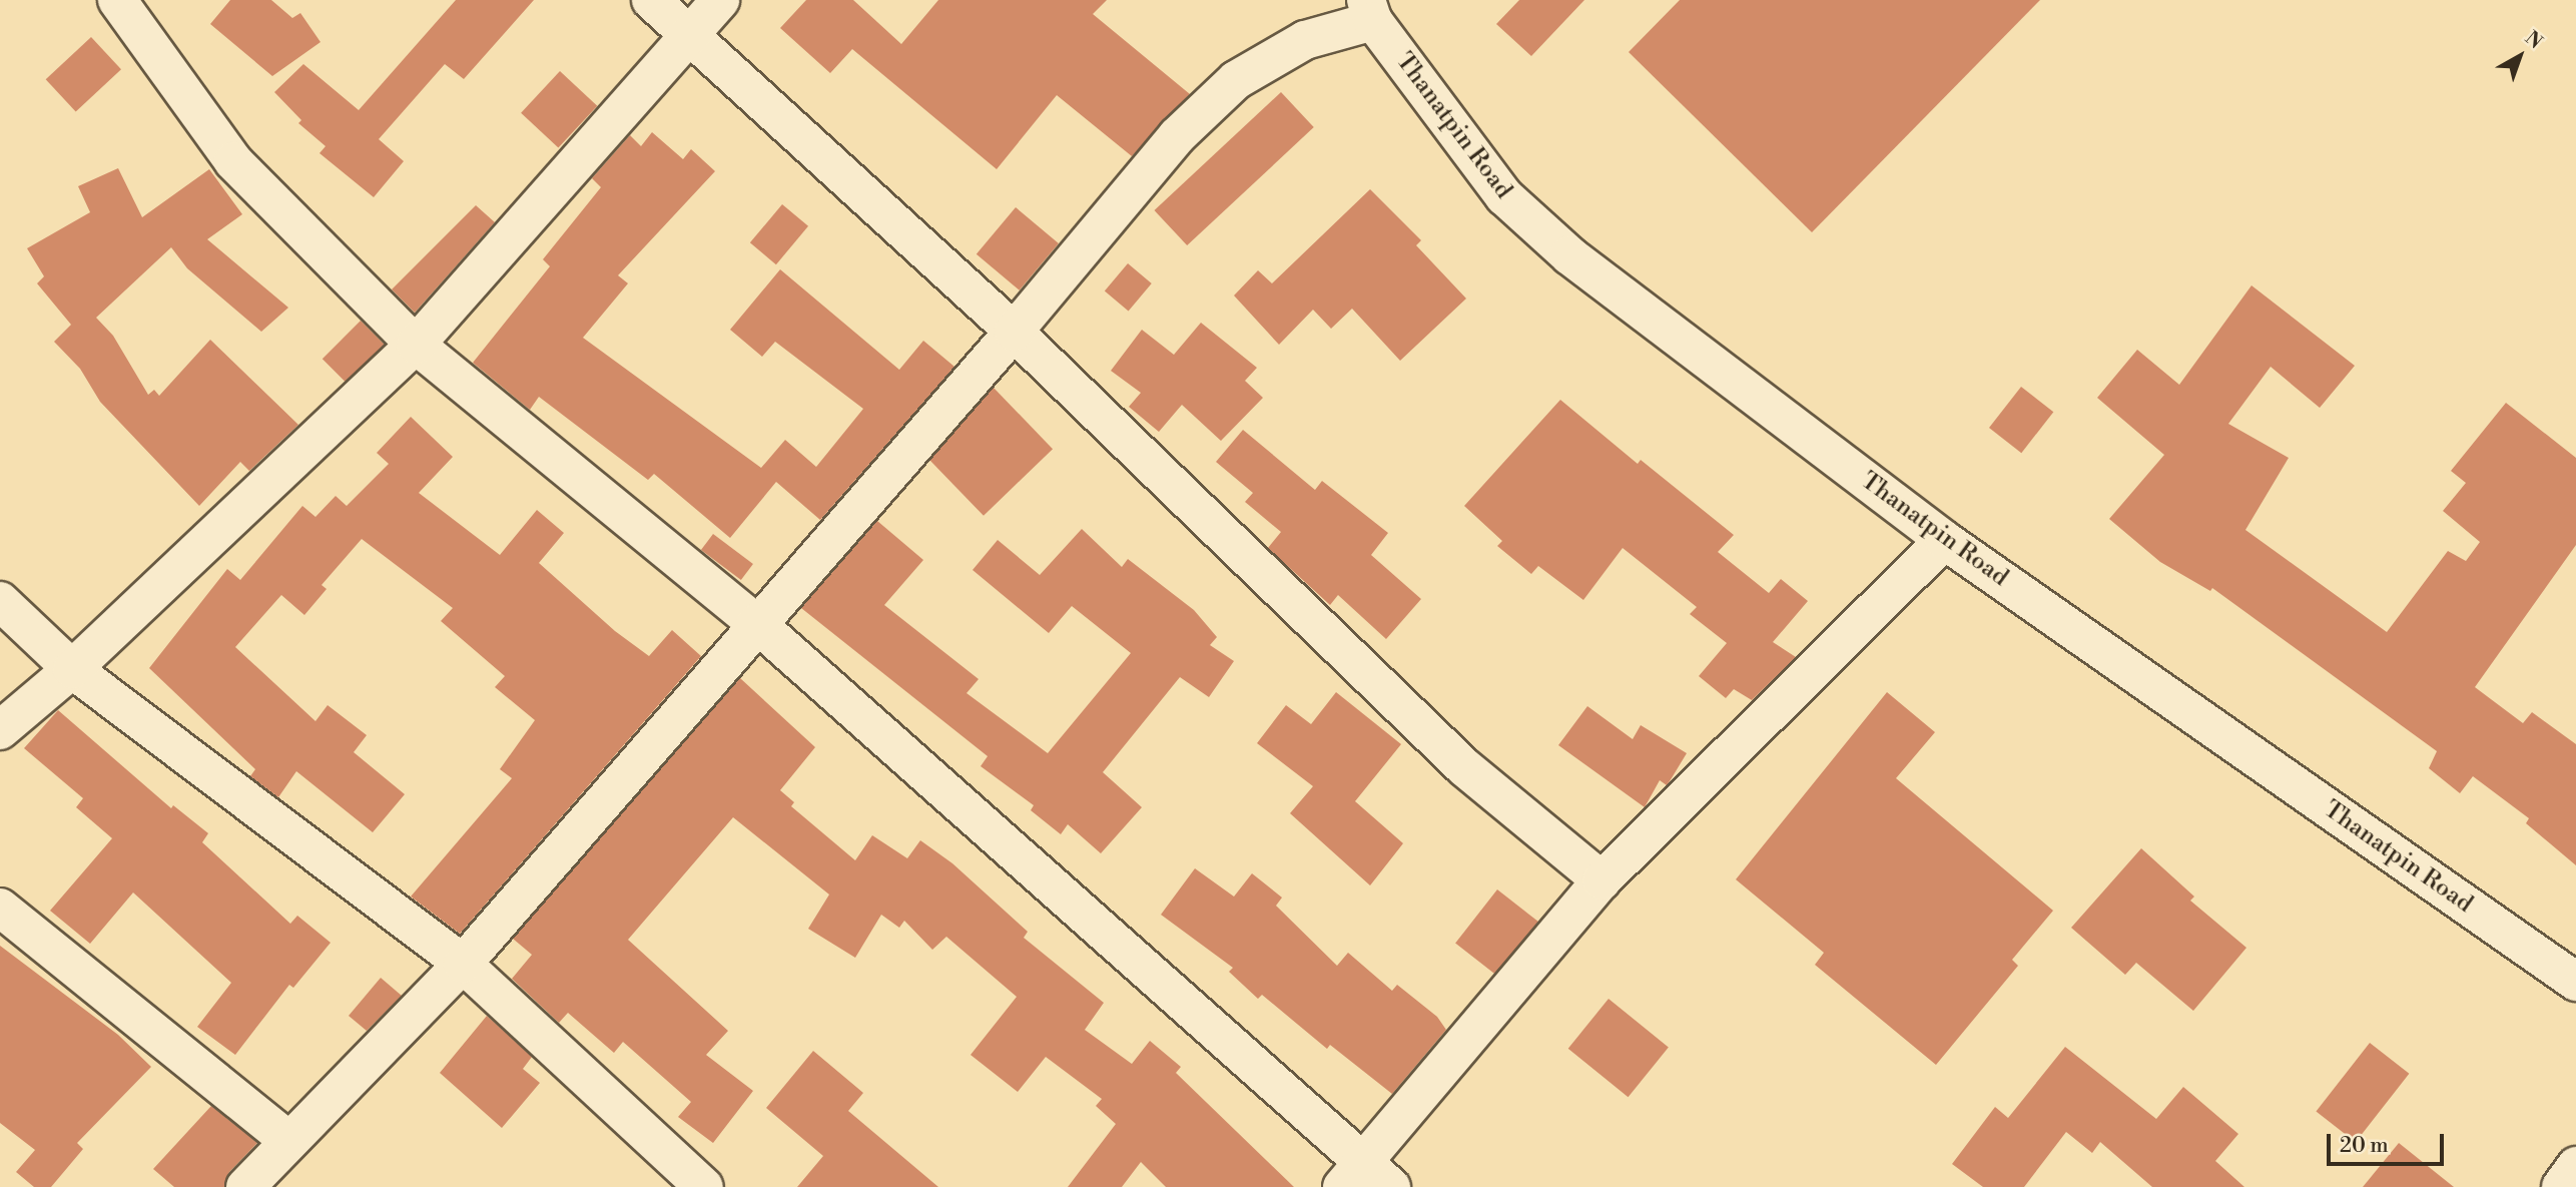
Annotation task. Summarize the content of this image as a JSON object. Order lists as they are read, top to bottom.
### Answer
{
  "streets": {
    "street": ["Thanatpin Road"]
  },
  "scale_bar": "20 m",
  "north": "top right"
}
